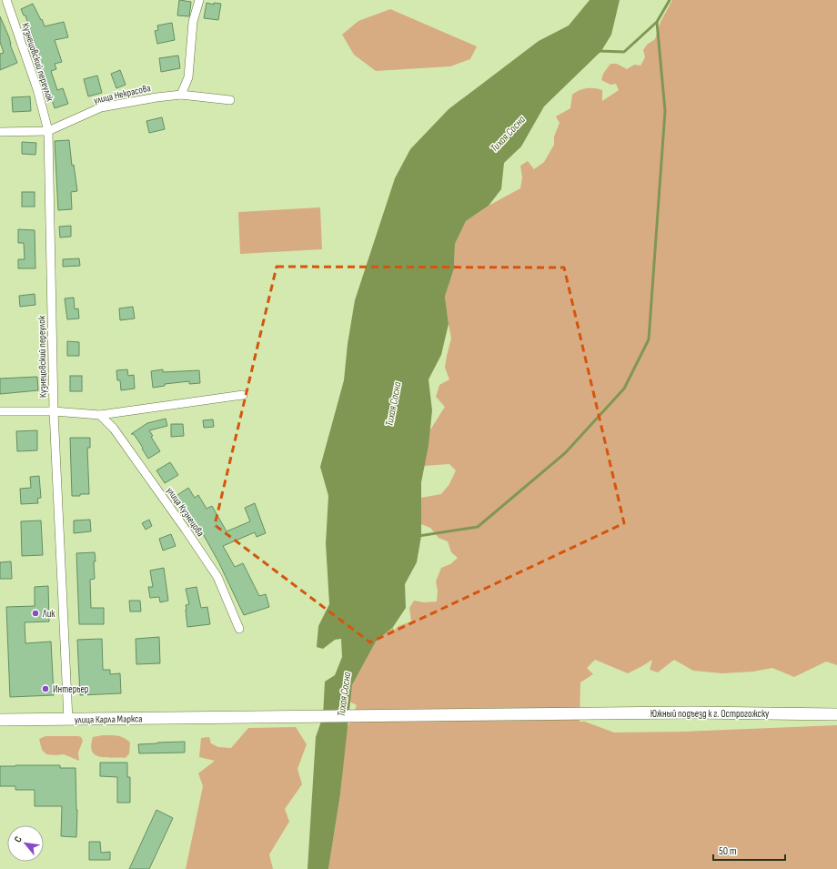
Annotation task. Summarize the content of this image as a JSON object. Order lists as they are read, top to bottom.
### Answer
{
  "streets": {
    "main road": ["Южный подъезд к г. Острогожску", "улица Карла Маркса"],
    "street": ["Кузнецовский переулок", "улица Некрасова", "улица Кузнецова"]
  },
  "crossings": [
    ["Кузнецовский переулок", "улица Некрасова"],
    ["Кузнецовский переулок", "улица Карла Маркса"],
    ["Южный подъезд к г. Острогожску", "улица Карла Маркса"]
  ],
  "water": ["Тихая Сосна"],
  "places": ["Лик", "Интерьер"],
  "scale_bar": "50 m",
  "north": "top left"
}
